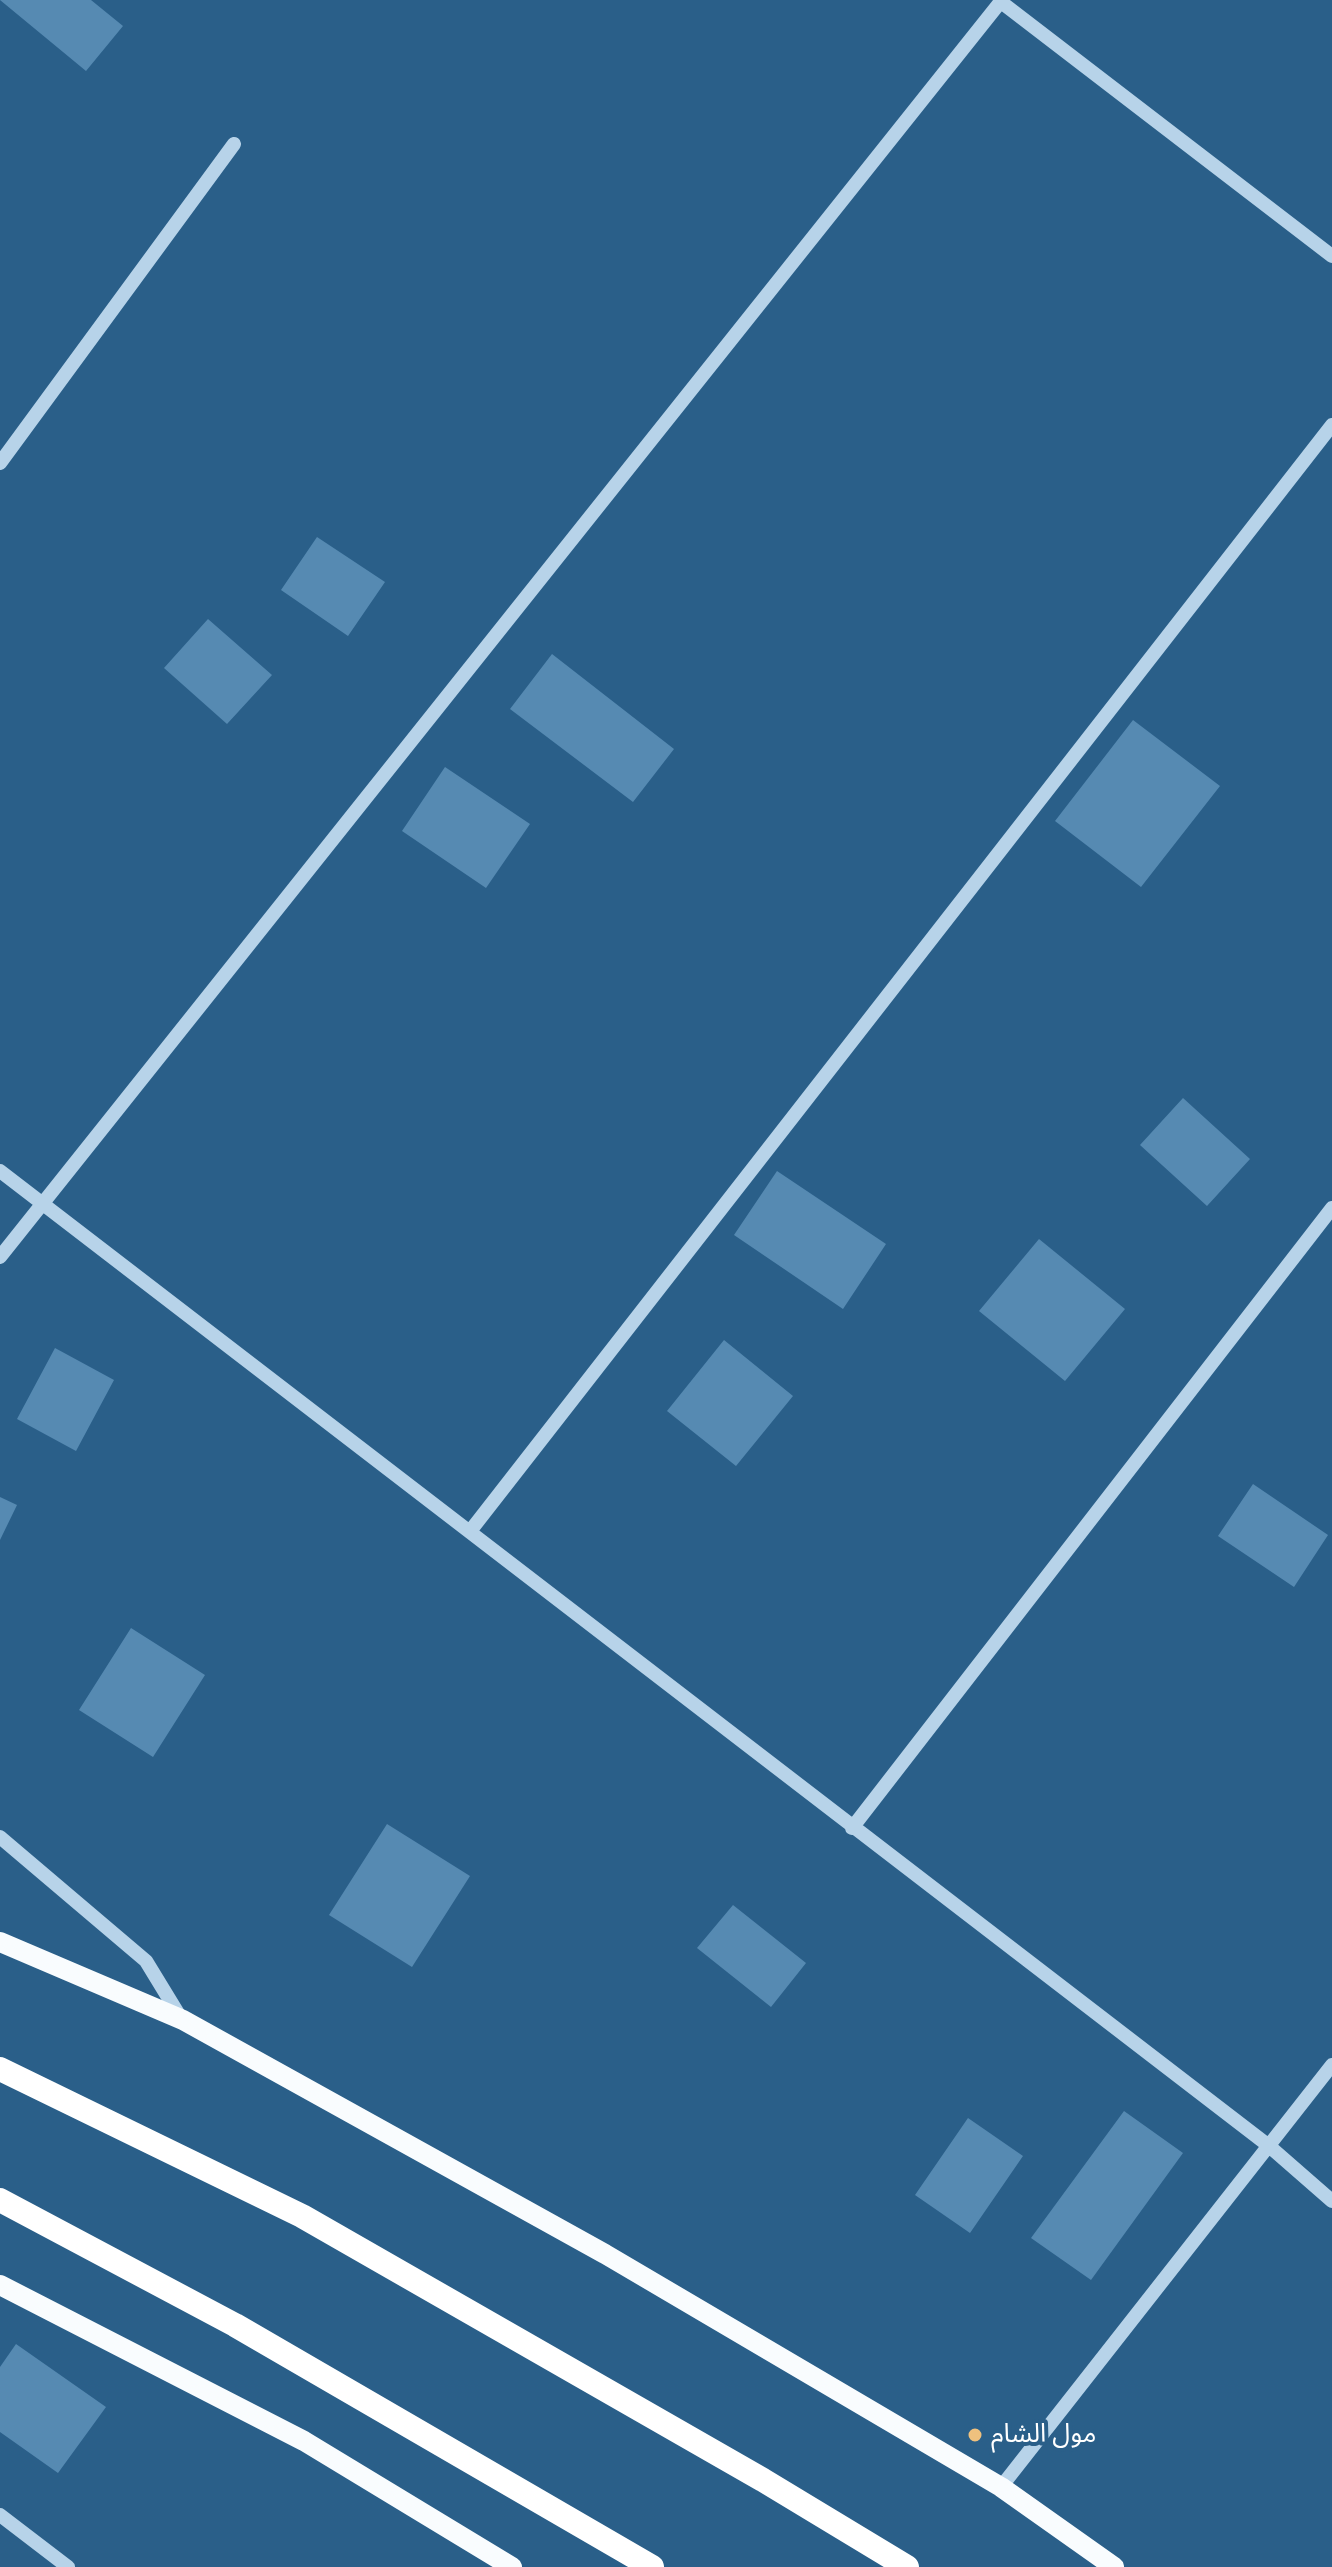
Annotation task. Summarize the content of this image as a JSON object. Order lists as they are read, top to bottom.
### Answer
{
  "places": ["مول الشام"]
}
